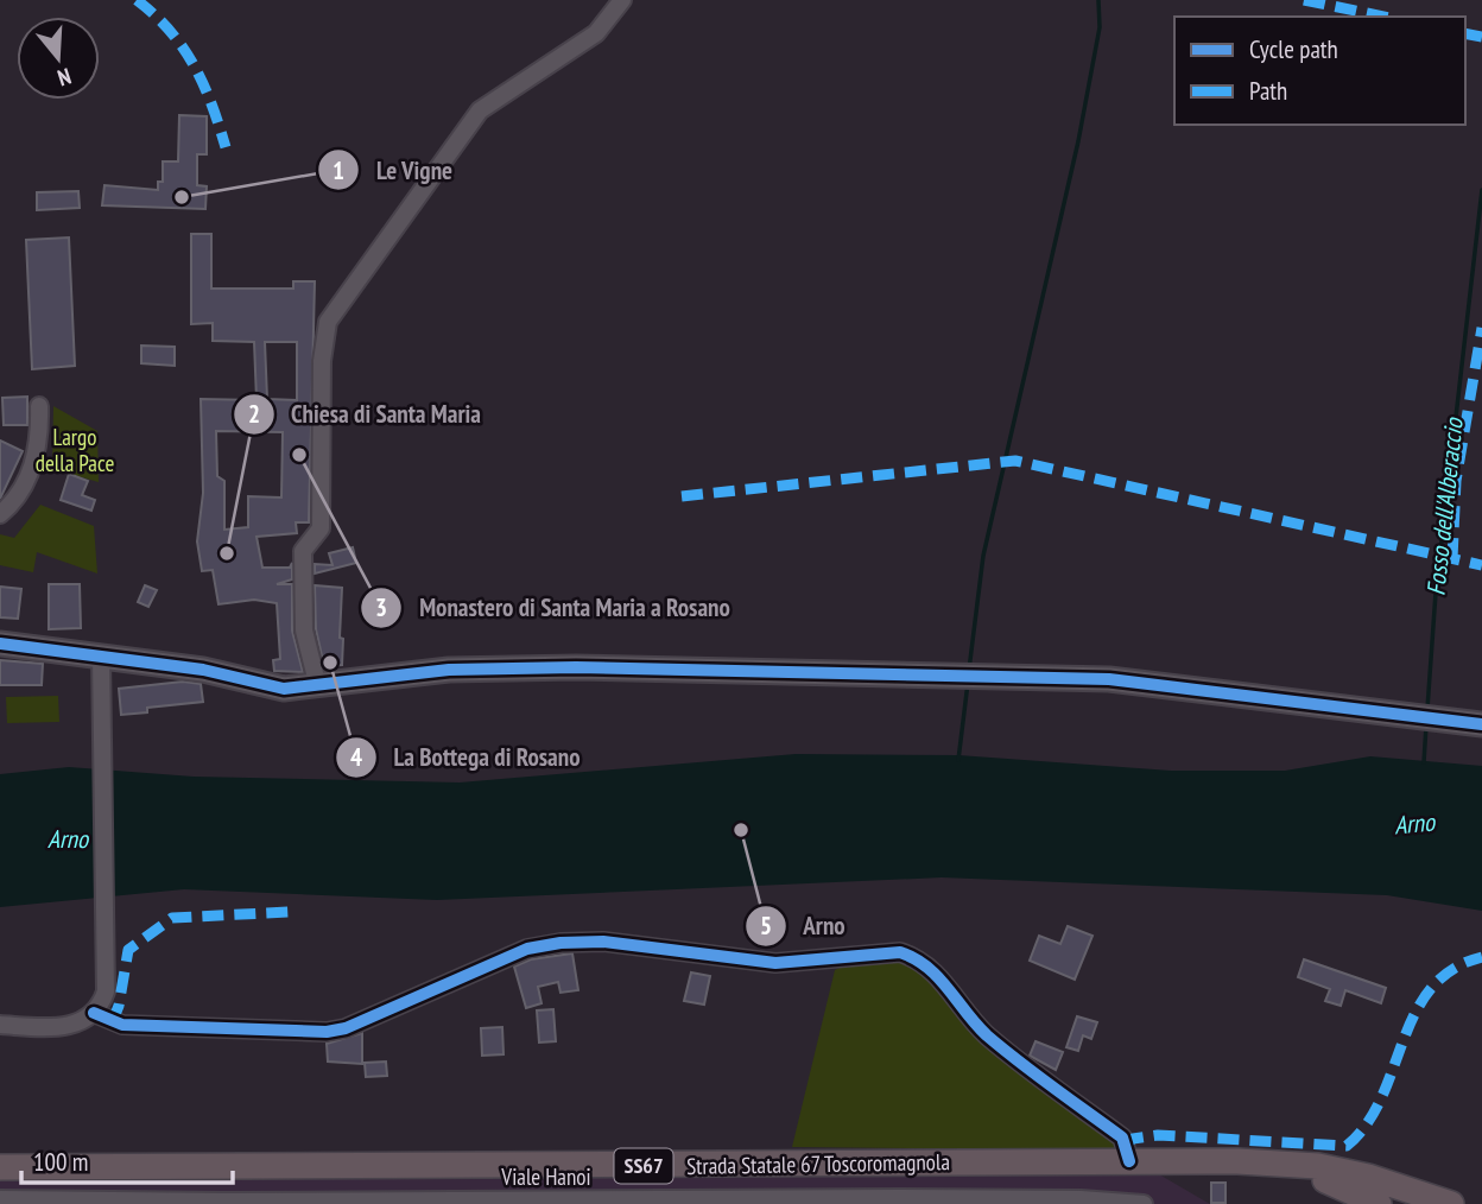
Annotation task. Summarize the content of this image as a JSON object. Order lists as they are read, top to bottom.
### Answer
{
  "streets": {
    "main road": ["Strada Statale 67 Toscoromagnola", "SS67"],
    "street": ["Viale Hanoi"]
  },
  "water": ["Fosso dell'Alberaccio", "Arno"],
  "parks": ["Largo della Pace"],
  "places": [
    "Le Vigne",
    "Monastero di Santa Maria a Rosano",
    "Chiesa di Santa Maria",
    "La Bottega di Rosano",
    "Arno"
  ],
  "legend": ["Cycle path", "Path"],
  "scale_bar": "100 m",
  "north": "bottom"
}
